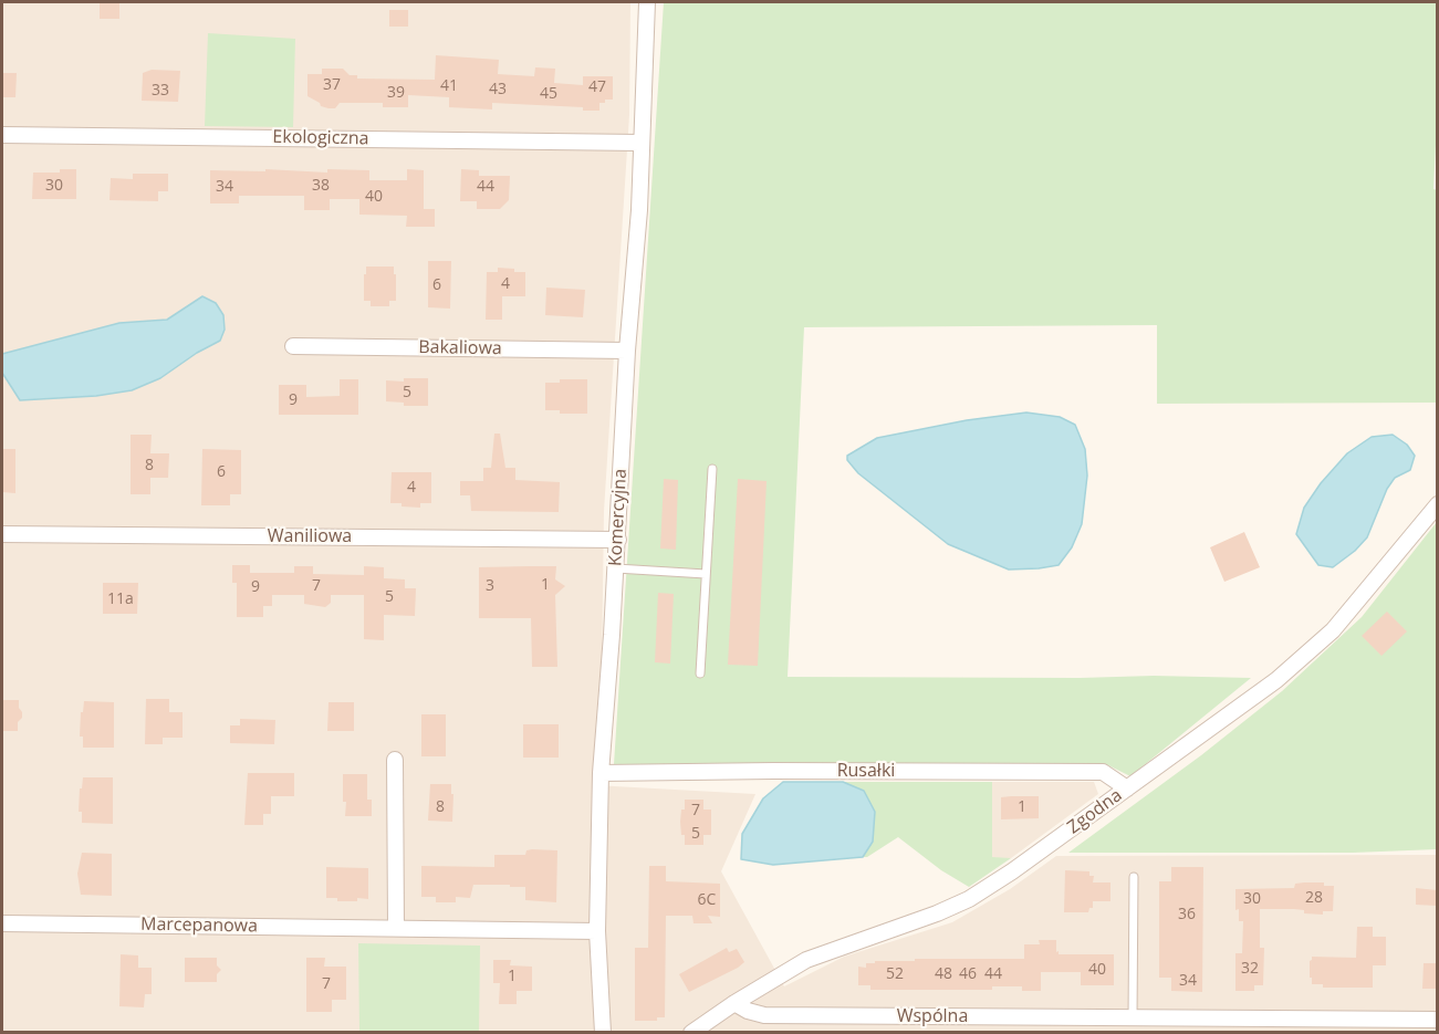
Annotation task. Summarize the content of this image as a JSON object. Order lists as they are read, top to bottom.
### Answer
{
  "streets": {
    "street": [
      "Ekologiczna",
      "Bakaliowa",
      "Komercyjna",
      "Waniliowa",
      "Rusałki",
      "Zgodna",
      "Marcepanowa",
      "Wspólna"
    ]
  },
  "crossings": [
    ["Ekologiczna", "Komercyjna"],
    ["Bakaliowa", "Komercyjna"],
    ["Komercyjna", "Waniliowa"],
    ["Komercyjna", "Rusałki"],
    ["Komercyjna", "Marcepanowa"],
    ["Rusałki", "Zgodna"],
    ["Zgodna", "Wspólna"]
  ],
  "house_numbers": [
    "37",
    "41",
    "47",
    "43",
    "33",
    "39",
    "45",
    "30",
    "38",
    "34",
    "44",
    "40",
    "4",
    "6",
    "5",
    "9",
    "8",
    "6",
    "4",
    "1",
    "7",
    "3",
    "9",
    "5",
    "11a",
    "8",
    "1",
    "7",
    "5",
    "28",
    "30",
    "6C",
    "36",
    "32",
    "40",
    "52",
    "48",
    "46",
    "44",
    "1",
    "34",
    "7"
  ]
}
